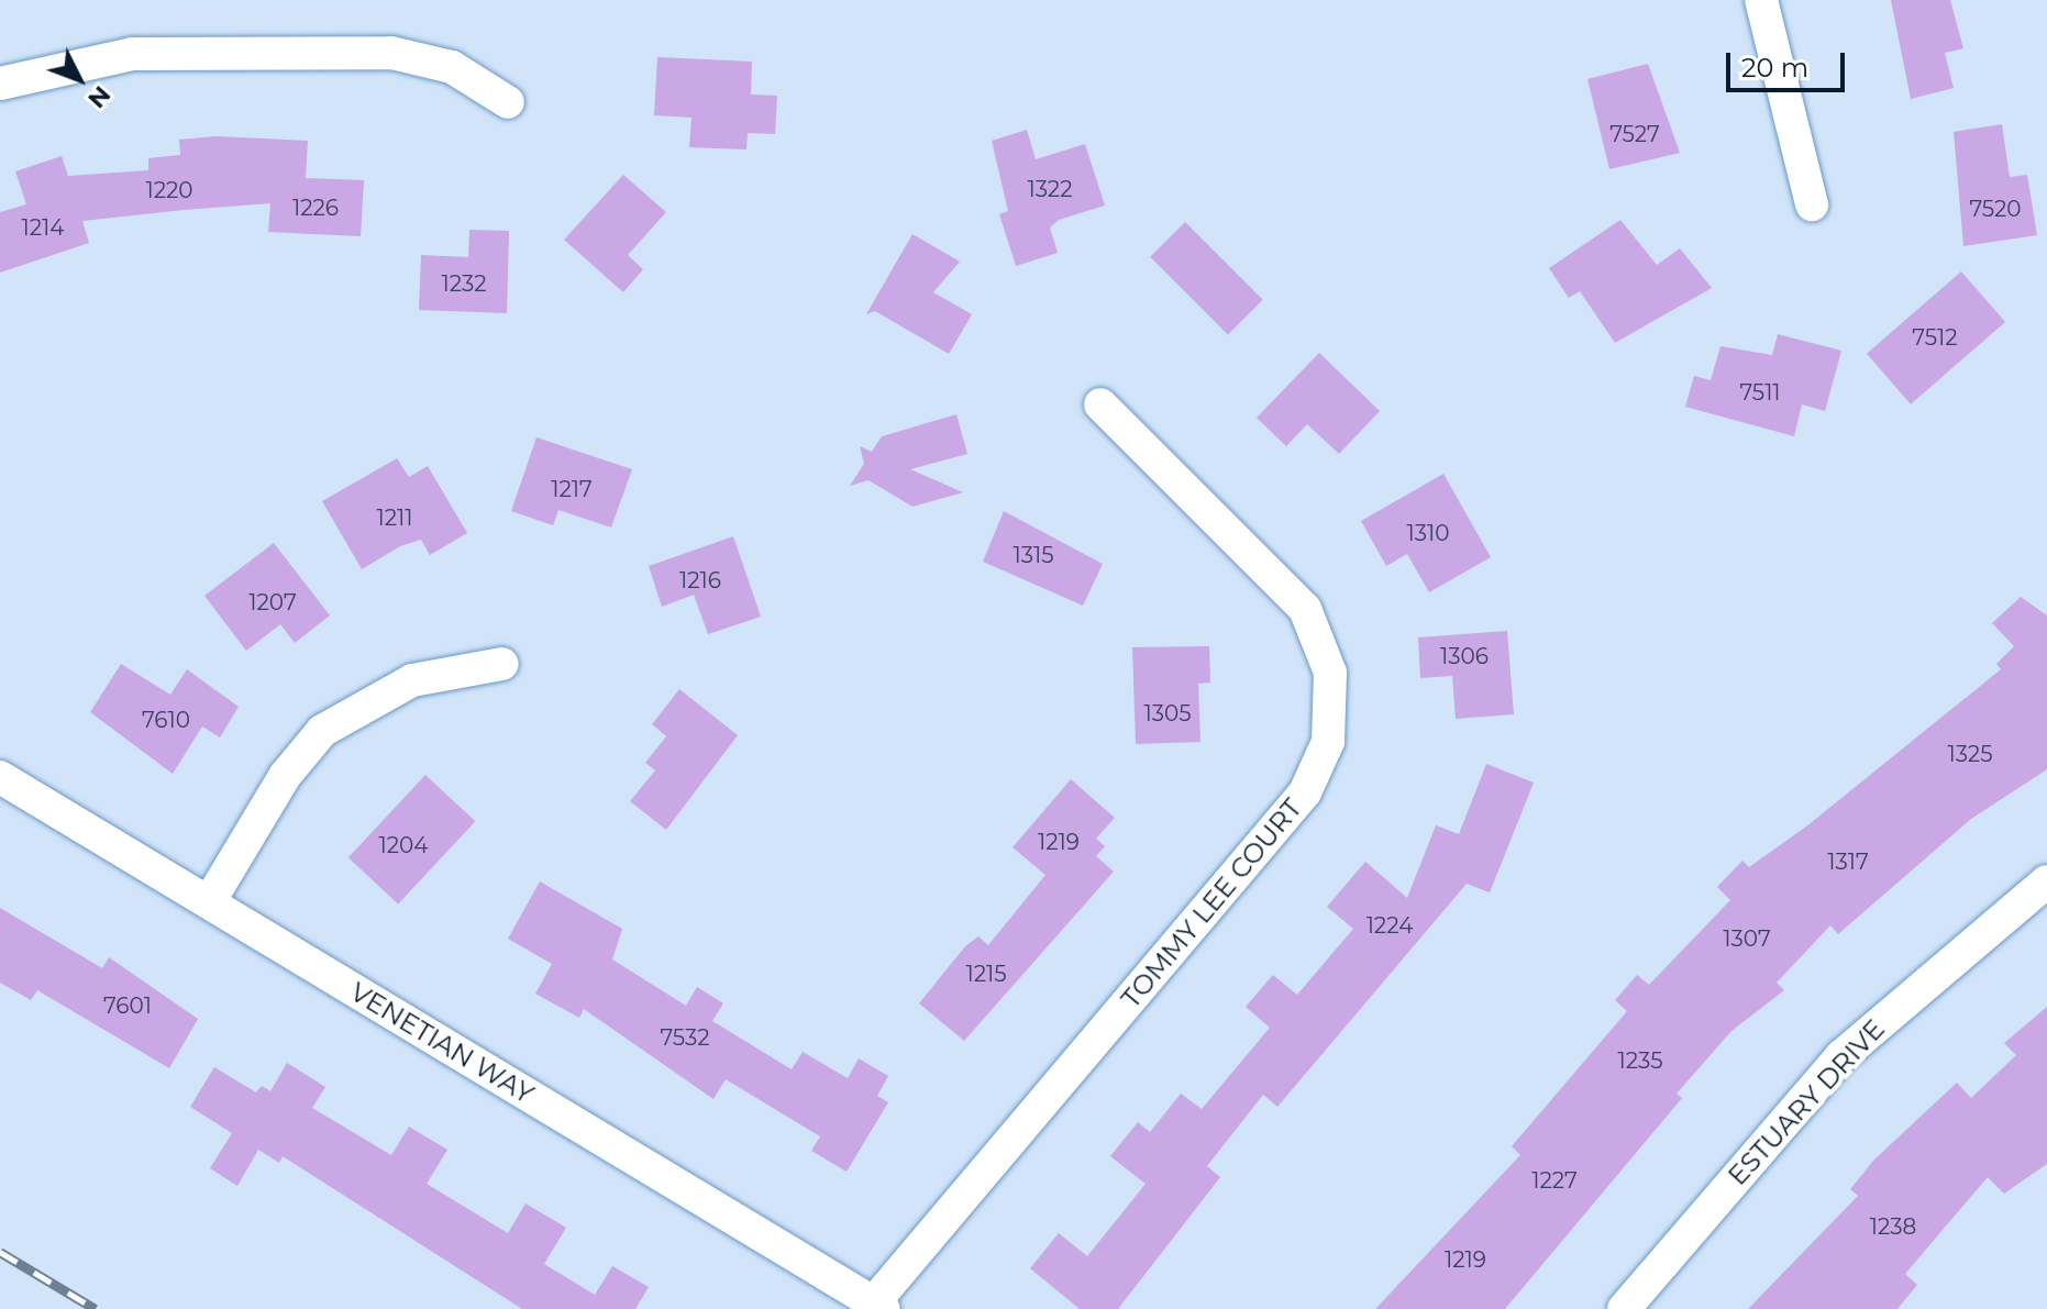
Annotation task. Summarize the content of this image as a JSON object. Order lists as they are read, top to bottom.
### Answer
{
  "streets": {
    "street": ["TOMMY LEE COURT", "VENETIAN WAY", "ESTUARY DRIVE"]
  },
  "crossings": [
    ["TOMMY LEE COURT", "VENETIAN WAY"]
  ],
  "house_numbers": [
    "7527",
    "1322",
    "1220",
    "1226",
    "7520",
    "1214",
    "1232",
    "7512",
    "7511",
    "1217",
    "1211",
    "1310",
    "1315",
    "1216",
    "1207",
    "1306",
    "1305",
    "7610",
    "1325",
    "1219",
    "1204",
    "1317",
    "1224",
    "1307",
    "1215",
    "7601",
    "7532",
    "1235",
    "1227",
    "1238",
    "1219"
  ],
  "scale_bar": "20 m",
  "north": "bottom right"
}
